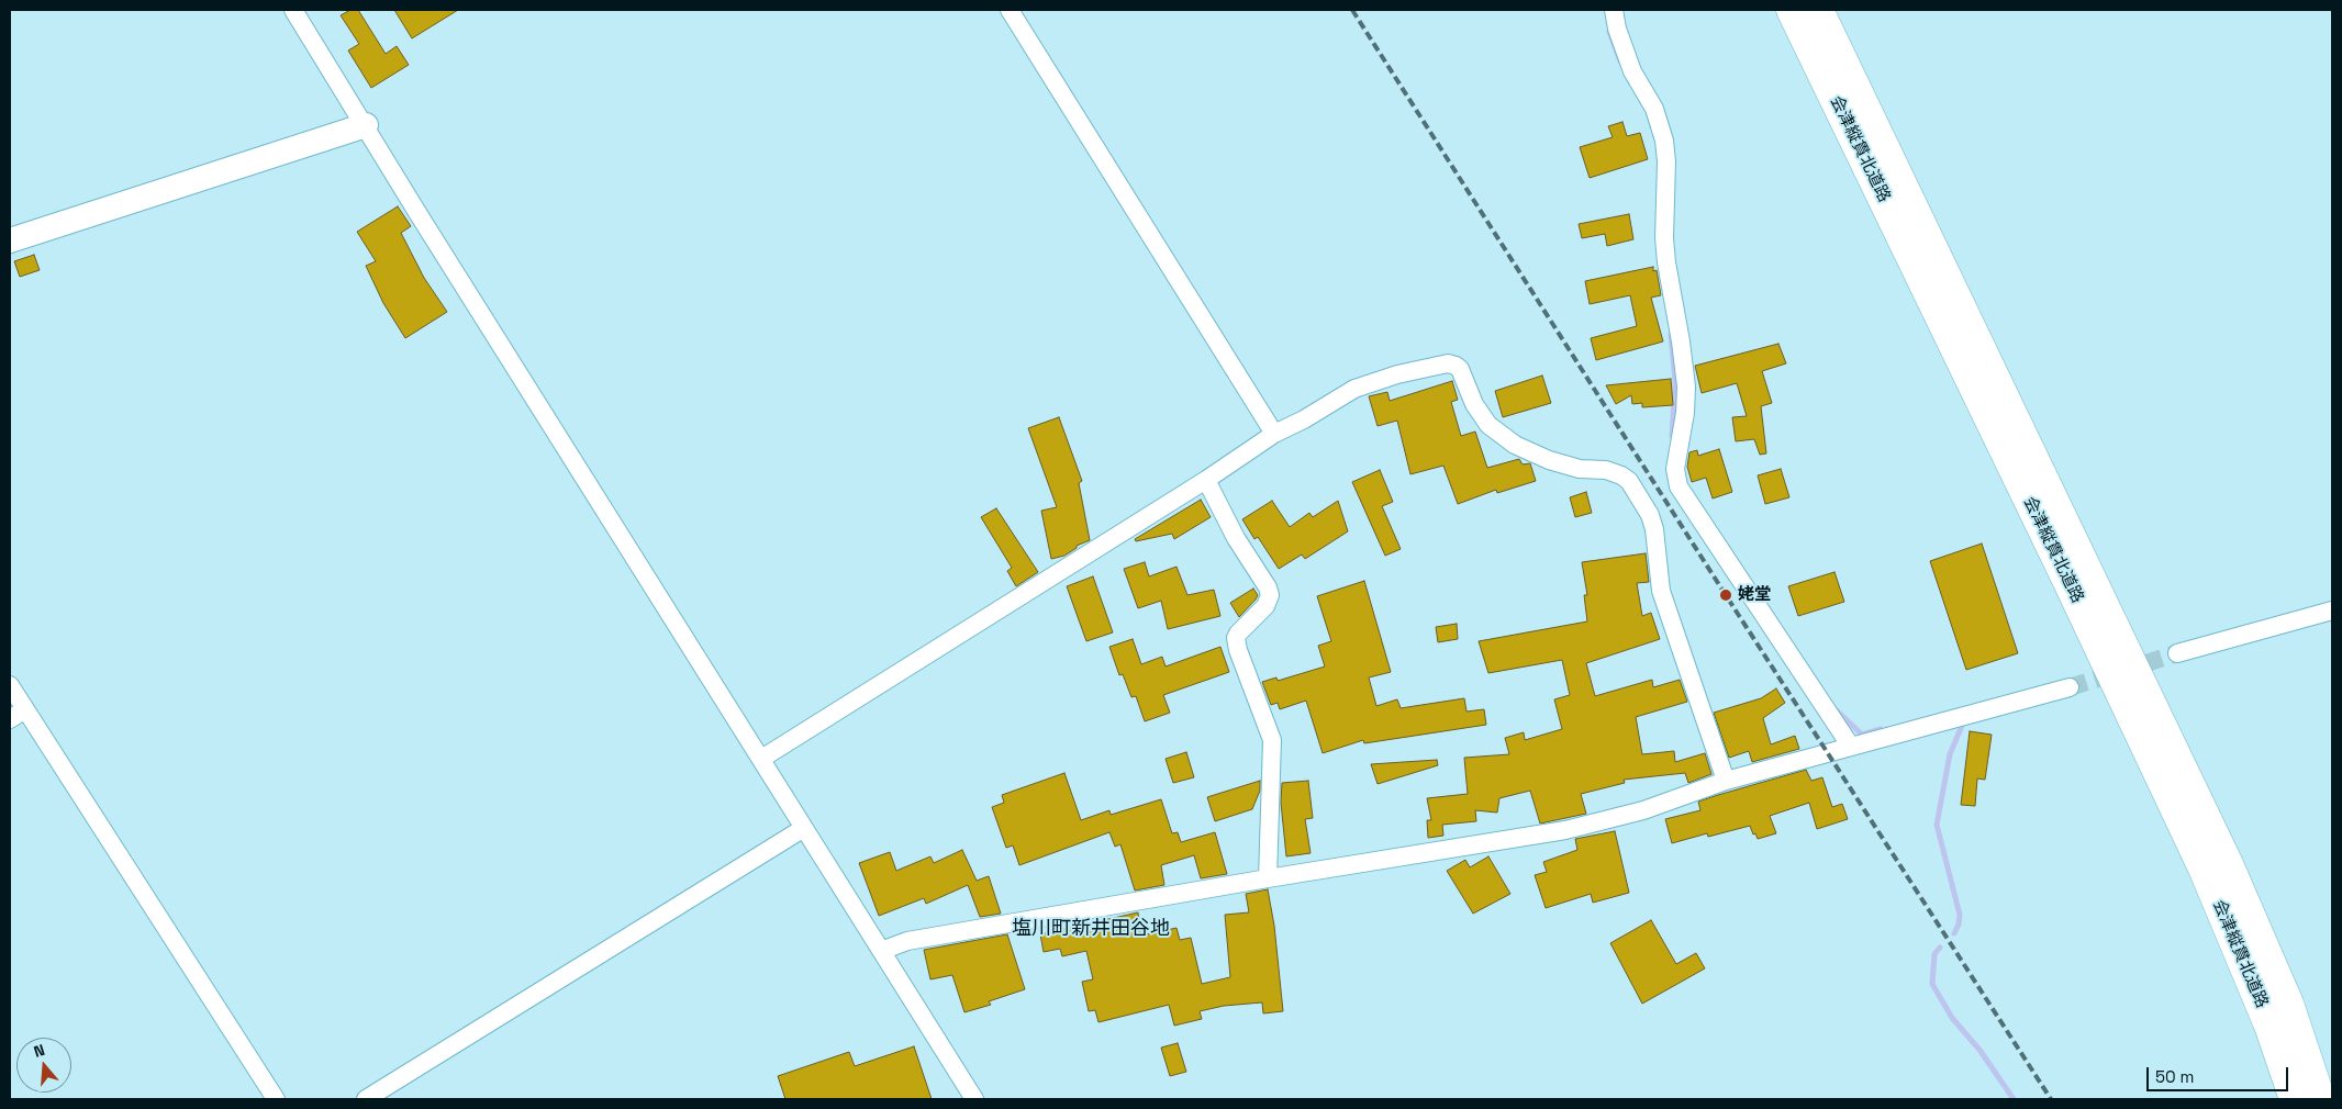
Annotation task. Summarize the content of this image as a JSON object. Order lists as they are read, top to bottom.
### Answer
{
  "streets": {
    "highway": ["会津縦貫北道路"]
  },
  "districts": ["塩川町新井田谷地"],
  "places": ["姥堂"],
  "scale_bar": "50 m",
  "north": "top"
}
